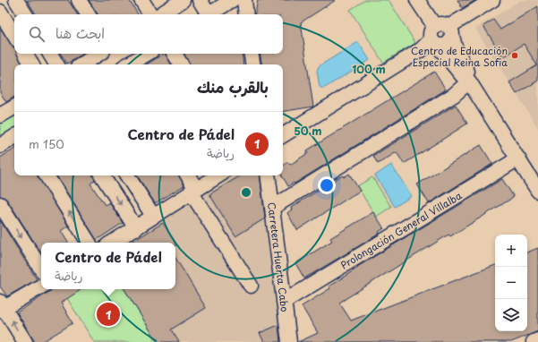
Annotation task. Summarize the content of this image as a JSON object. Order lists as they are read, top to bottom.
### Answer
{
  "streets": {
    "street": ["Prolongación General Villalba", "Carretera Huerta Cabo"]
  },
  "crossings": [
    ["Prolongación General Villalba", "Carretera Huerta Cabo"]
  ],
  "places": ["Centro de Educación Especial Reina Sofia"],
  "page": {
    "search": "ابحث هنا",
    "heading": "بالقرب منك",
    "list": [
      {
        "mark": "1",
        "name": "Centro de Pádel",
        "note": "رياضة",
        "value": "150 m"
      }
    ],
    "map_buttons": ["+", "−"],
    "popup": ["Centro de Pádel", "رياضة"],
    "pins": "1"
  },
  "rings": ["100 m", "50 m"]
}
